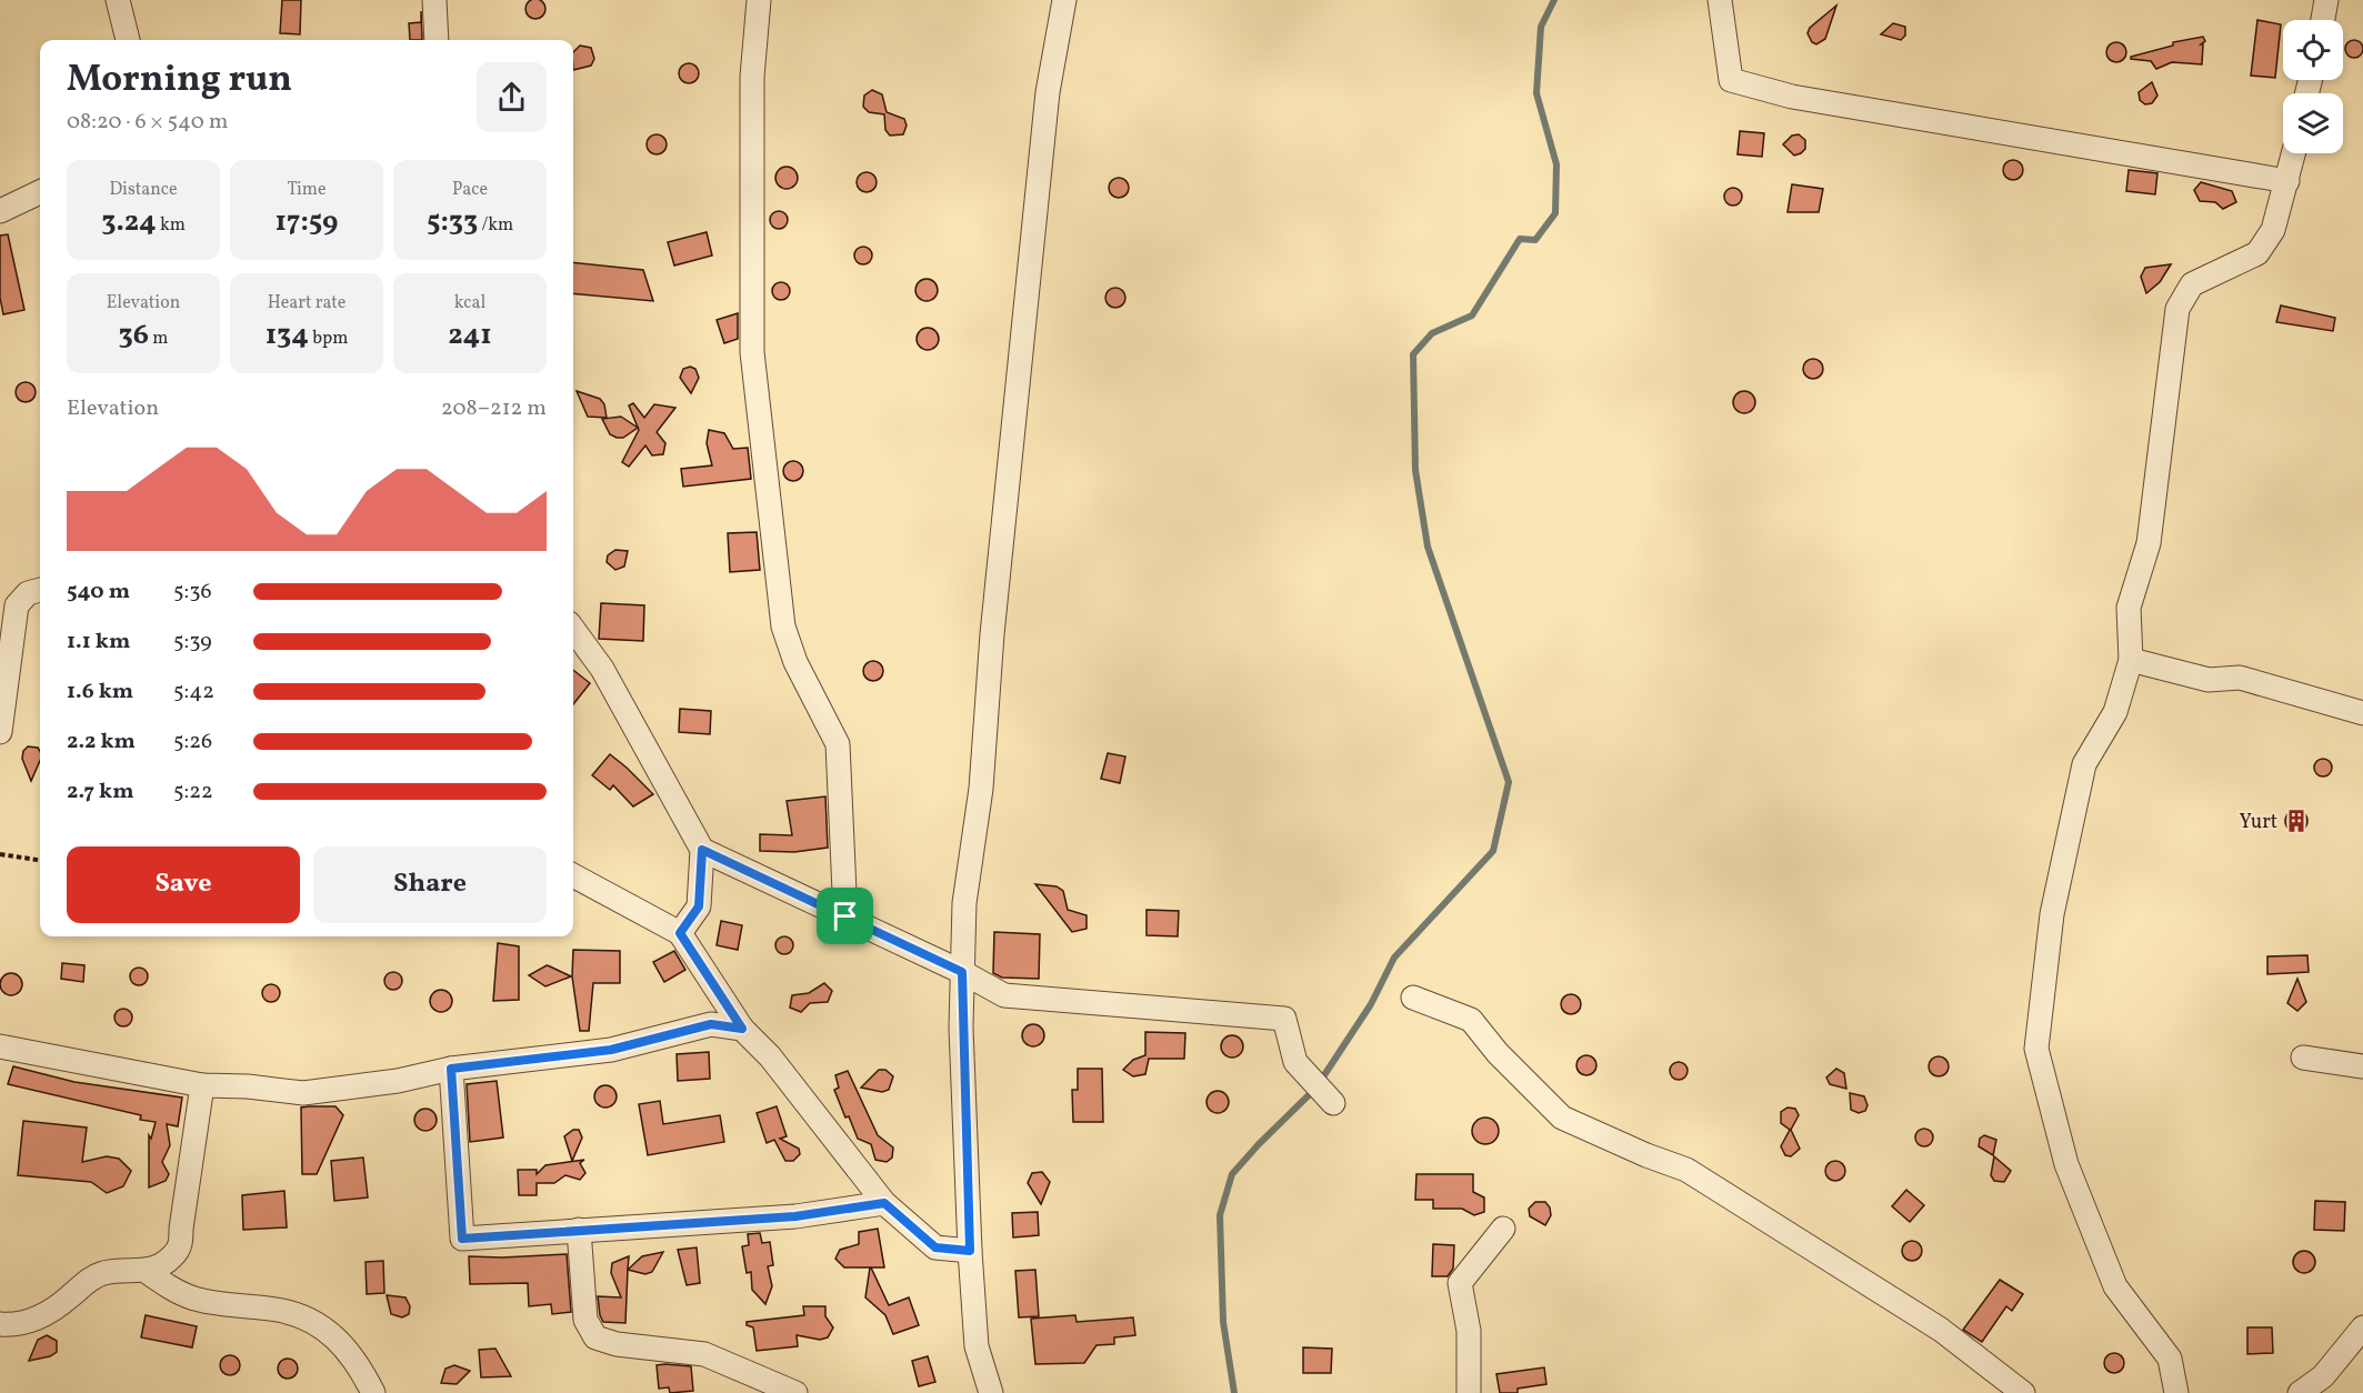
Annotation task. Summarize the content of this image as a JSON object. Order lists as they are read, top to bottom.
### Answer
{
  "places": {
    "building": ["Yurt"]
  },
  "page": {
    "heading": ["Morning run", "08:20 · 6 × 540 m"],
    "stats": [
      ["Distance", "3.24 km"],
      ["Time", "17:59"],
      ["Pace", "5:33 /km"],
      ["Elevation", "36 m"],
      ["Heart rate", "134 bpm"],
      ["kcal", "241"]
    ],
    "chart": ["Elevation", "208–212 m"],
    "list": [
      {
        "name": "540 m",
        "note": "5:36"
      },
      {
        "name": "1.1 km",
        "note": "5:39"
      },
      {
        "name": "1.6 km",
        "note": "5:42"
      },
      {
        "name": "2.2 km",
        "note": "5:26"
      },
      {
        "name": "2.7 km",
        "note": "5:22"
      }
    ],
    "buttons": ["Save", "Share"]
  }
}
